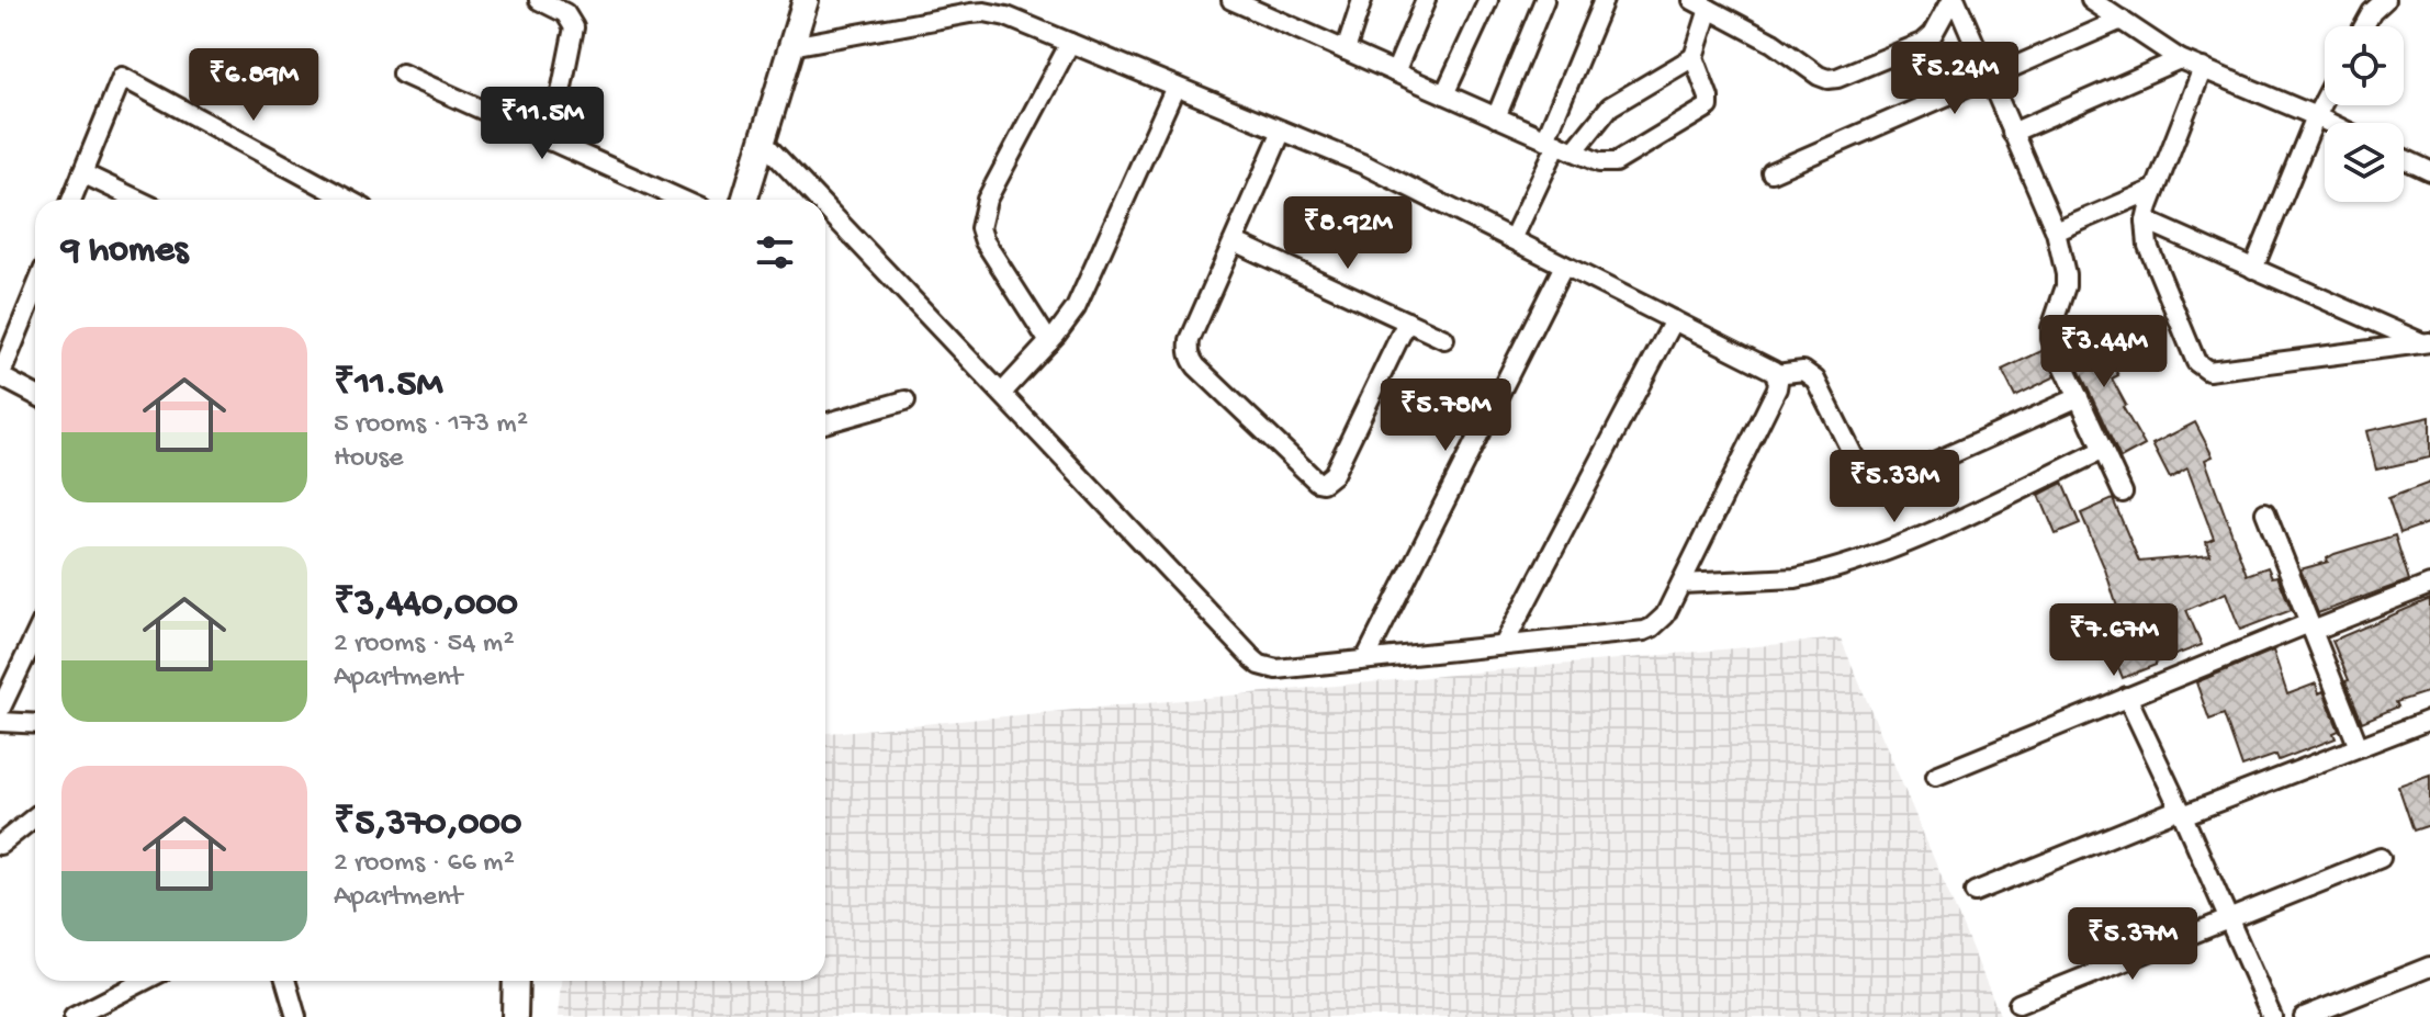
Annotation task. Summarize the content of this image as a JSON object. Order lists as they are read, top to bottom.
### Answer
{
  "page": {
    "price": [
      "₹5.24M",
      "₹6.89M",
      "₹11.5M",
      "₹8.92M",
      "₹3.44M",
      "₹5.78M",
      "₹5.33M",
      "₹7.67M",
      "₹5.37M"
    ],
    "heading": "9 homes",
    "list": [
      {
        "name": "₹11.5M",
        "note": "5 rooms · 173 m² · House"
      },
      {
        "name": "₹3,440,000",
        "note": "2 rooms · 54 m² · Apartment"
      },
      {
        "name": "₹5,370,000",
        "note": "2 rooms · 66 m² · Apartment"
      }
    ]
  }
}
